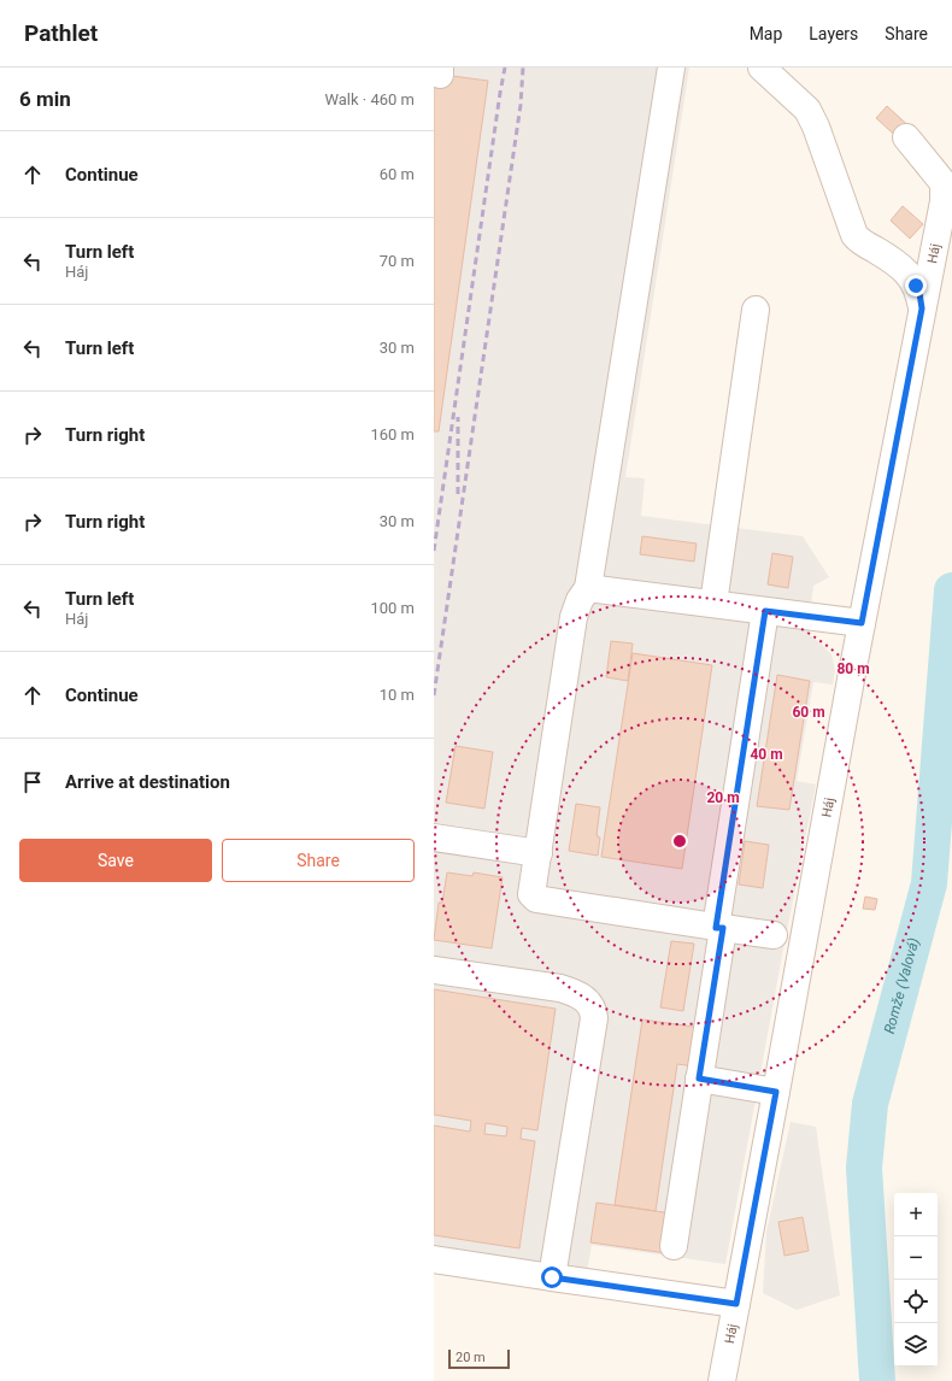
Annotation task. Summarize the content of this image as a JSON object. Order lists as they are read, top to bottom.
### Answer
{
  "streets": {
    "street": ["Háj"]
  },
  "water": ["Romže (Valová)"],
  "scale_bar": "20 m",
  "page": {
    "header": "Pathlet",
    "nav": ["Map", "Layers", "Share"],
    "heading": ["6 min", "Walk · 460 m"],
    "list": [
      ["Continue", "60 m"],
      ["Turn left", "Háj", "70 m"],
      ["Turn left", "30 m"],
      ["Turn right", "160 m"],
      ["Turn right", "30 m"],
      ["Turn left", "Háj", "100 m"],
      ["Continue", "10 m"],
      "Arrive at destination"
    ],
    "buttons": ["Save", "Share"],
    "map_buttons": ["+", "−"],
    "scale": "20 m"
  },
  "rings": [
    "80 m",
    "60 m",
    "40 m",
    "20 m"
  ]
}
